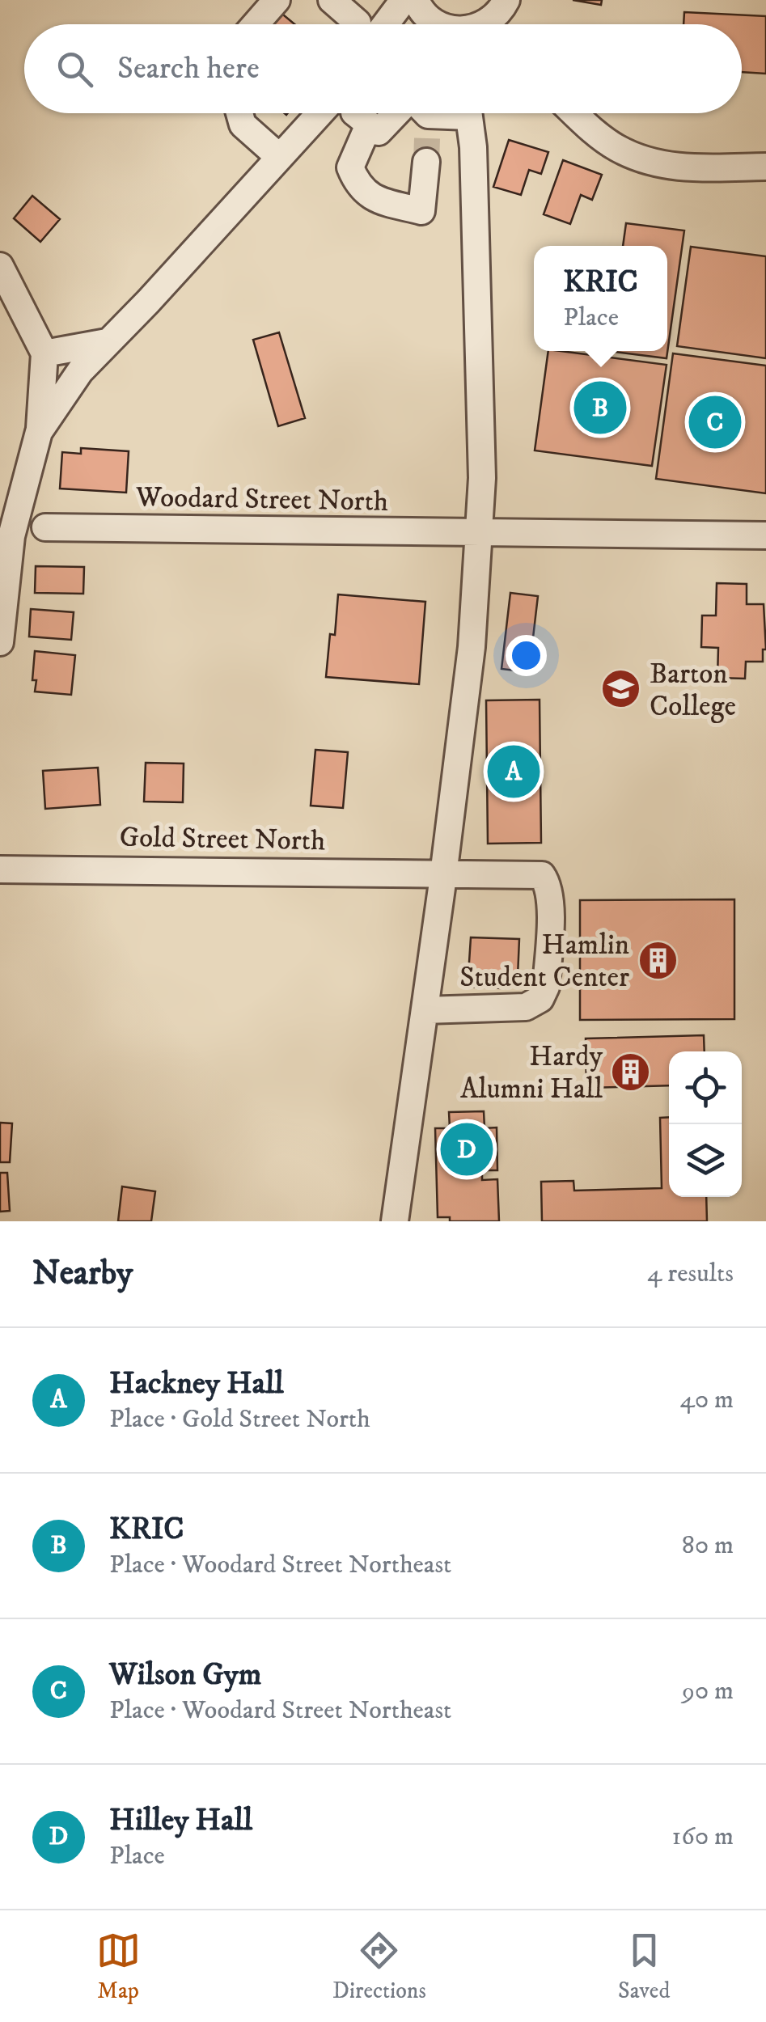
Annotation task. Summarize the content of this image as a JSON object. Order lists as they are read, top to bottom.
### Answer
{
  "streets": {
    "street": ["Woodard Street North", "Gold Street North"]
  },
  "places": {
    "school or university": ["Barton College"],
    "building": ["Hamlin Student Center", "Hardy Alumni Hall"]
  },
  "page": {
    "search": "Search here",
    "popup": ["KRIC", "Place"],
    "pins": [
      "B",
      "C",
      "A",
      "D"
    ],
    "heading": ["Nearby", "4 results"],
    "list": [
      {
        "mark": "A",
        "name": "Hackney Hall",
        "note": "Place · Gold Street North",
        "value": "40 m"
      },
      {
        "mark": "B",
        "name": "KRIC",
        "note": "Place · Woodard Street Northeast",
        "value": "80 m"
      },
      {
        "mark": "C",
        "name": "Wilson Gym",
        "note": "Place · Woodard Street Northeast",
        "value": "90 m"
      },
      {
        "mark": "D",
        "name": "Hilley Hall",
        "note": "Place",
        "value": "160 m"
      }
    ],
    "nav": ["Map", "Directions", "Saved"]
  }
}
